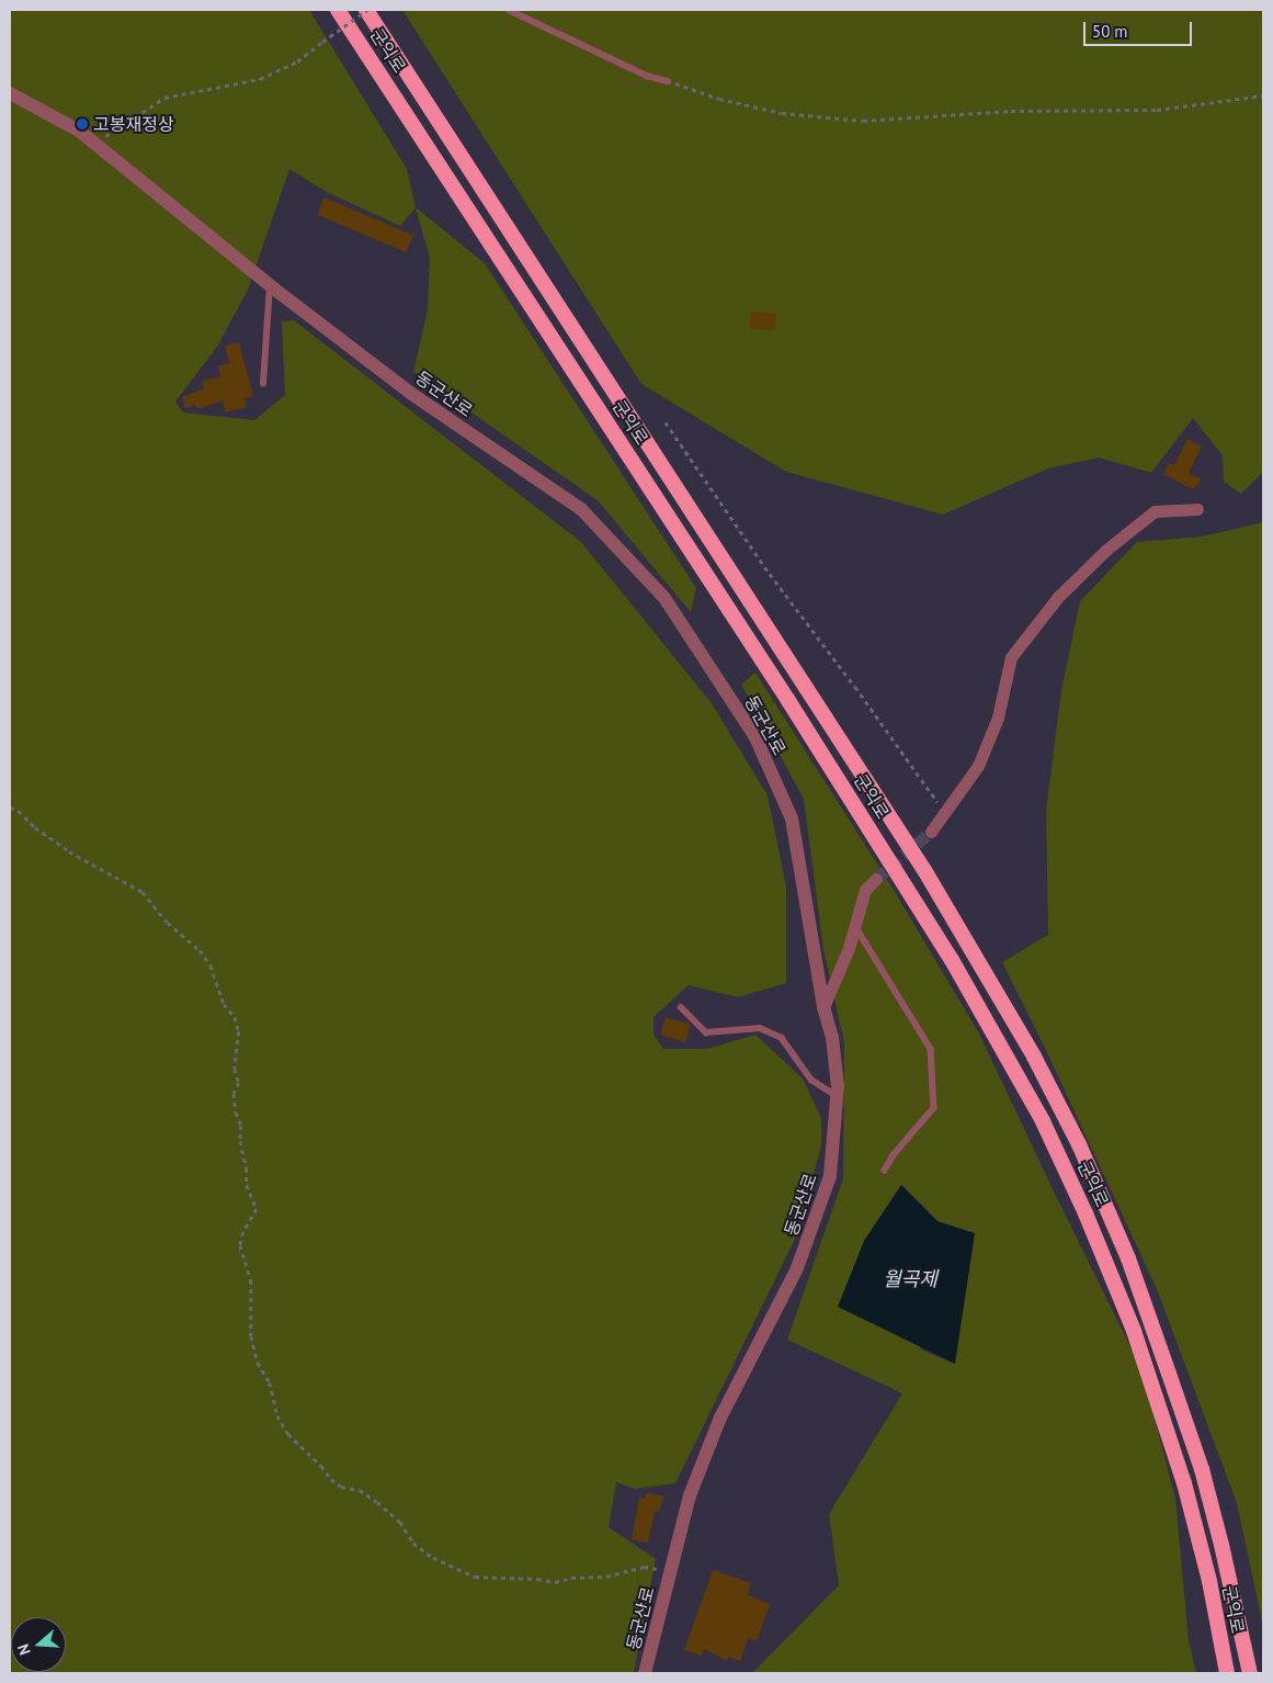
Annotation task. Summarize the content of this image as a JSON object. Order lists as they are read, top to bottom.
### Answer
{
  "streets": {
    "highway": ["군익로"],
    "street": ["동군산로"]
  },
  "water": ["월곡제"],
  "places": ["고봉재정상"],
  "scale_bar": "50 m",
  "north": "left"
}
